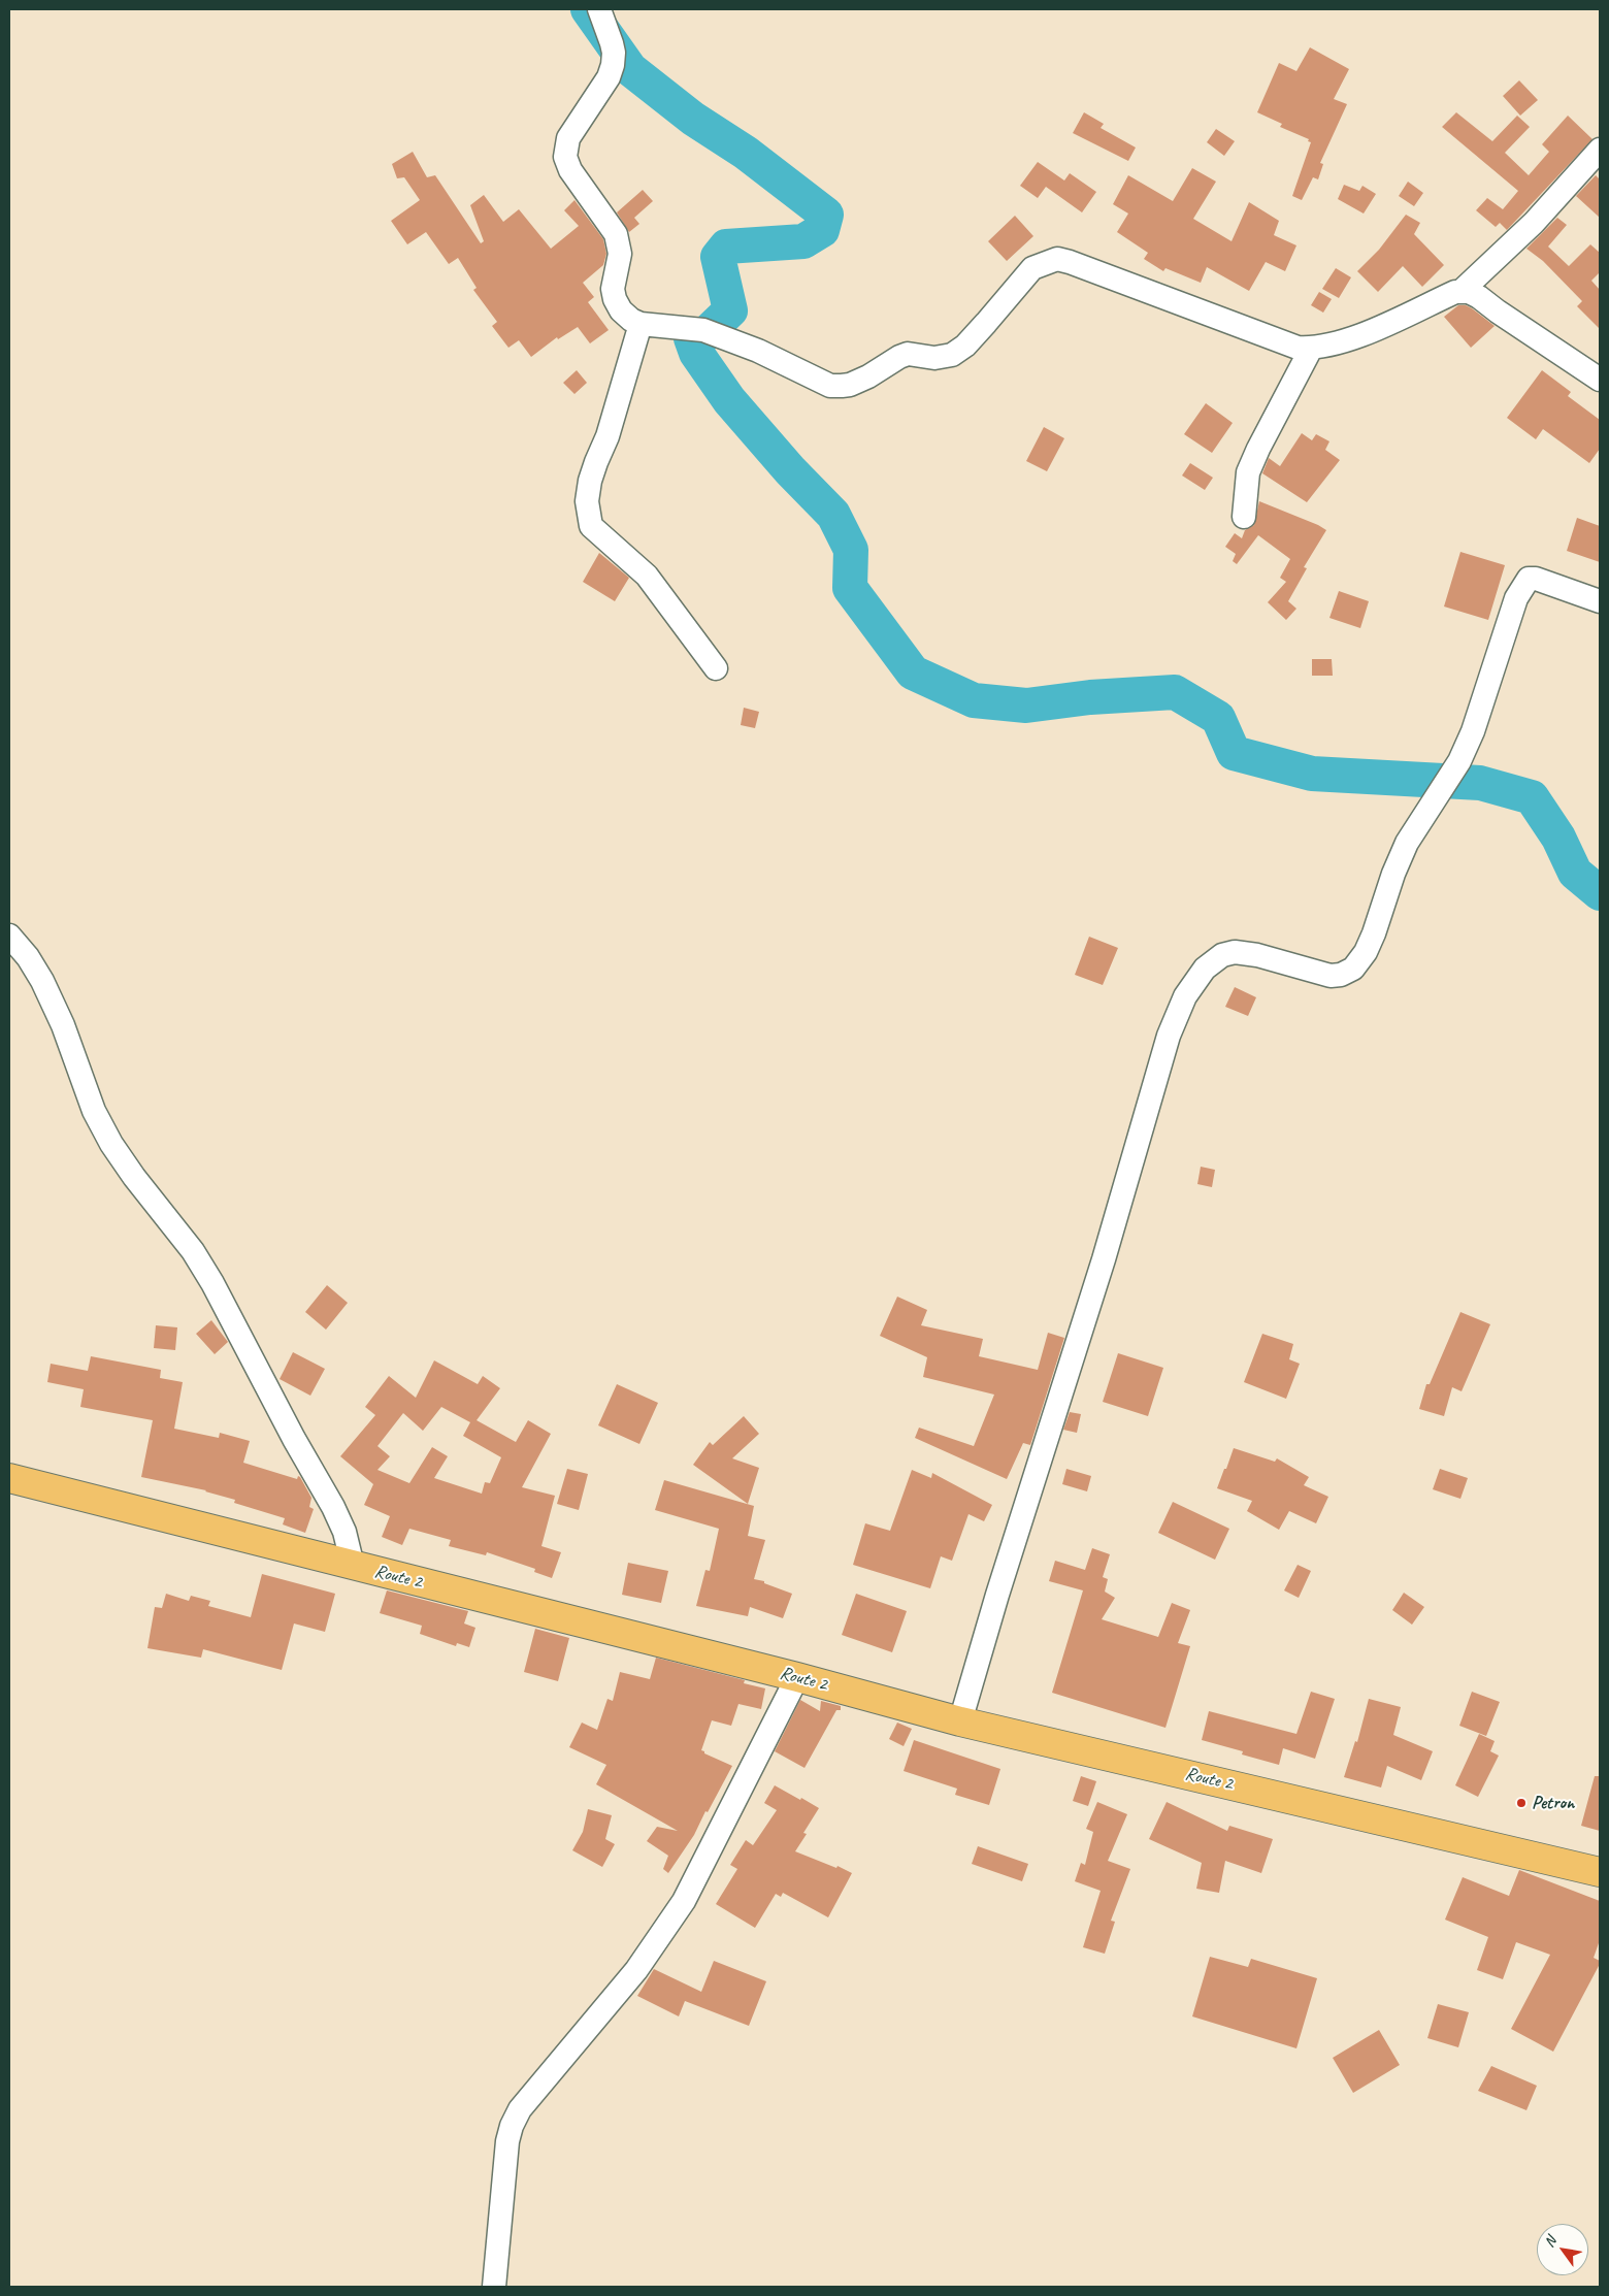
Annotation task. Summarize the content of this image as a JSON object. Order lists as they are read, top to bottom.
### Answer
{
  "streets": {
    "highway": ["Route 2"]
  },
  "places": ["Petron"],
  "north": "top left"
}
